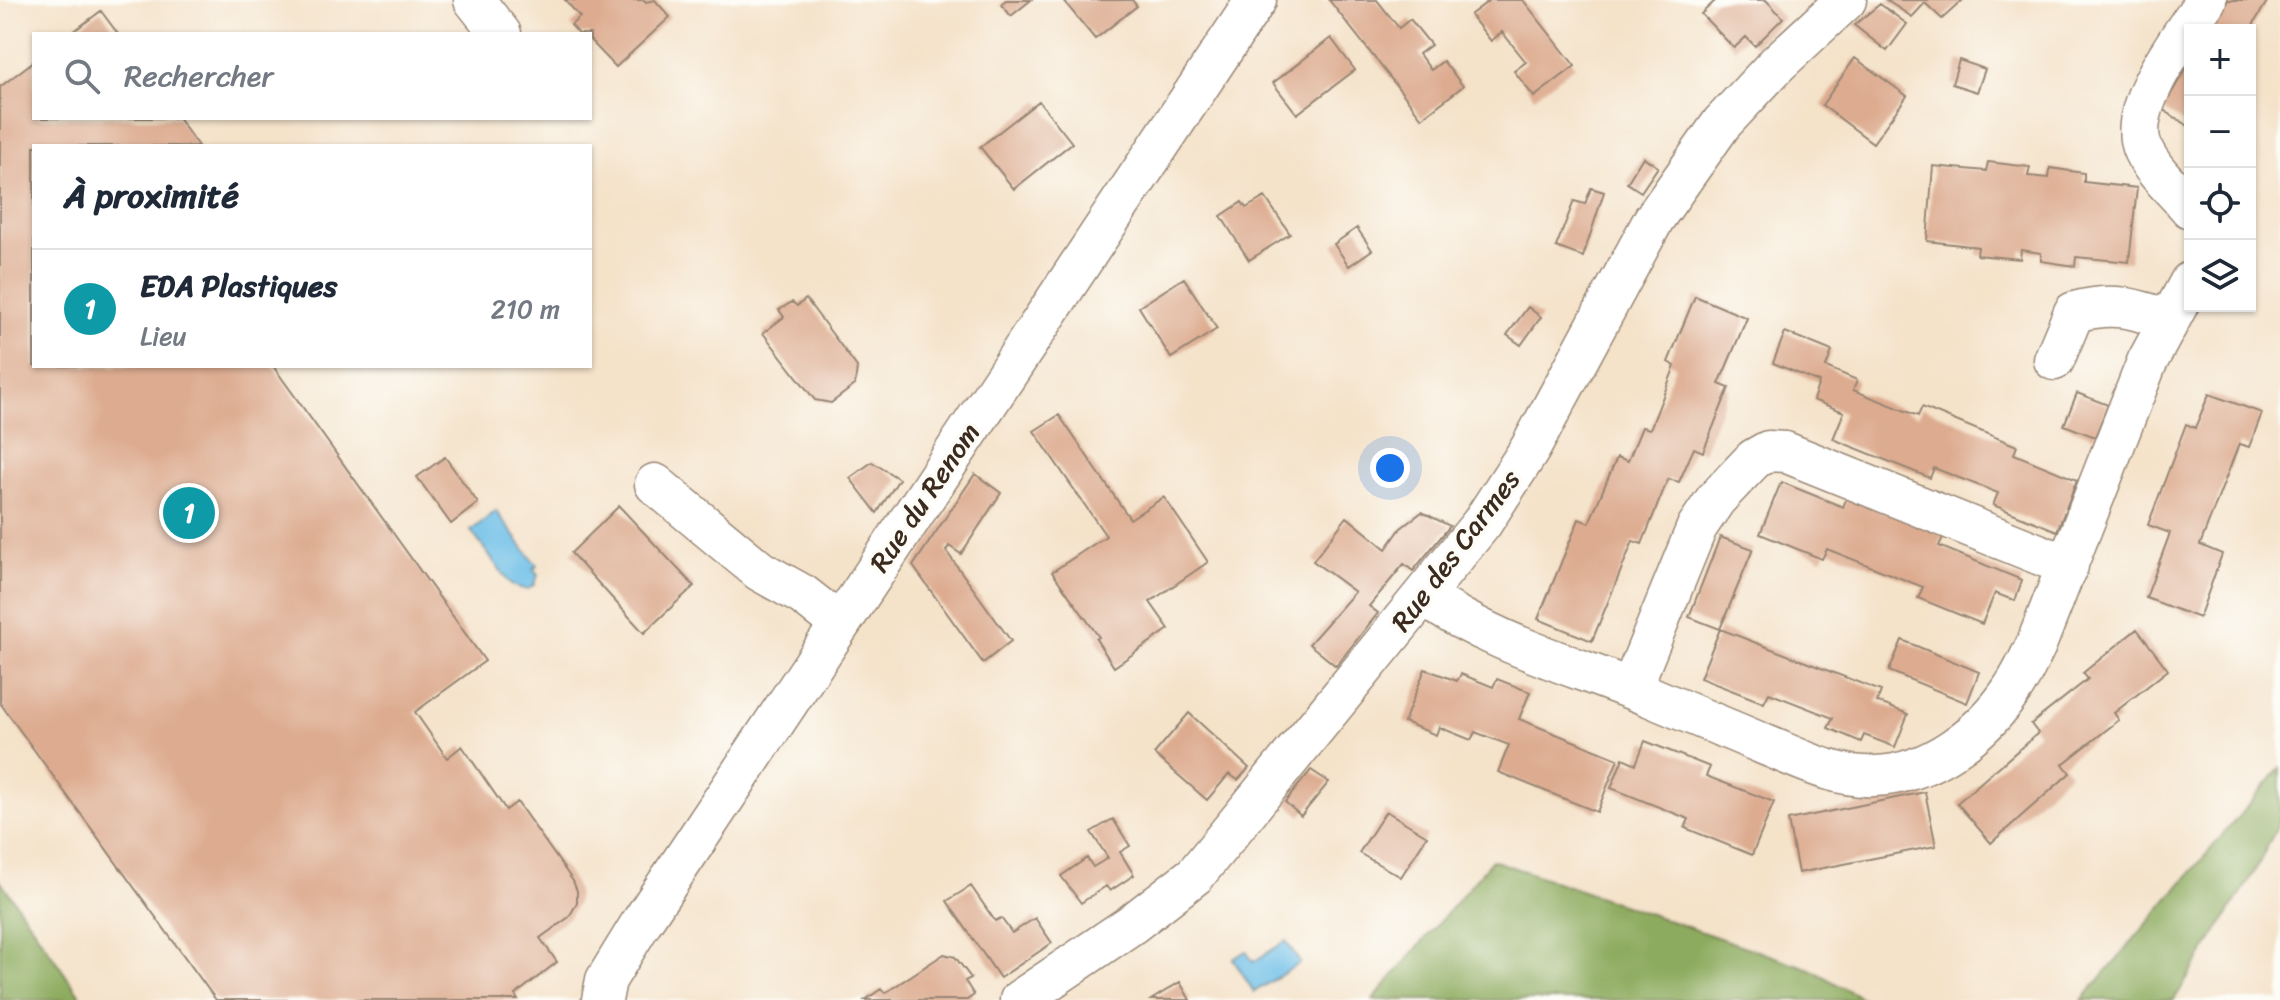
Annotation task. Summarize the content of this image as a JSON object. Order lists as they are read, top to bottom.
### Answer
{
  "streets": {
    "street": ["Rue du Renom", "Rue des Carmes"]
  },
  "page": {
    "map_buttons": ["+", "−"],
    "search": "Rechercher",
    "heading": "À proximité",
    "list": [
      {
        "mark": "1",
        "name": "EDA Plastiques",
        "note": "Lieu",
        "value": "210 m"
      }
    ],
    "pins": "1"
  }
}
